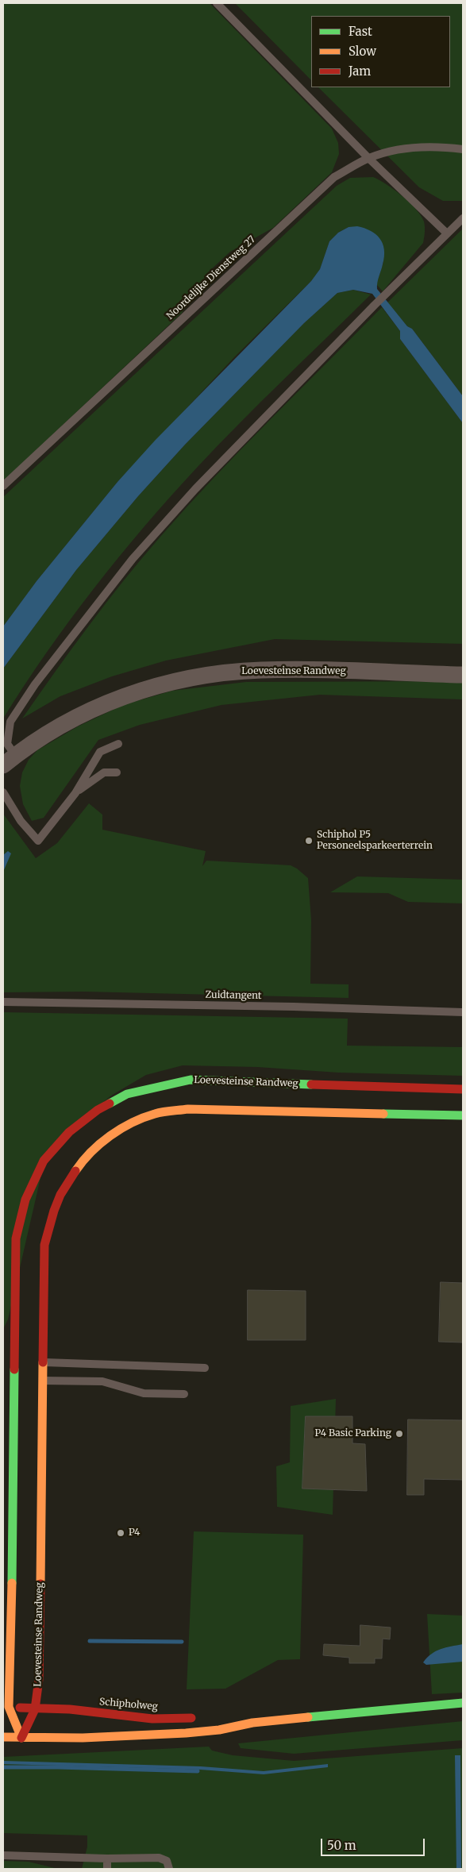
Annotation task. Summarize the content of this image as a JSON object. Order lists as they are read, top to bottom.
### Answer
{
  "streets": {
    "street": ["Loevesteinse Randweg", "Schipholweg"],
    "lane": ["Noordelijke Dienstweg 27", "Zuidtangent"]
  },
  "crossings": [
    ["Loevesteinse Randweg", "Schipholweg"]
  ],
  "places": ["Schiphol P5 Personeelsparkeerterrein", "P4 Basic Parking", "P4"],
  "legend": ["Fast", "Slow", "Jam"],
  "scale_bar": "50 m"
}
